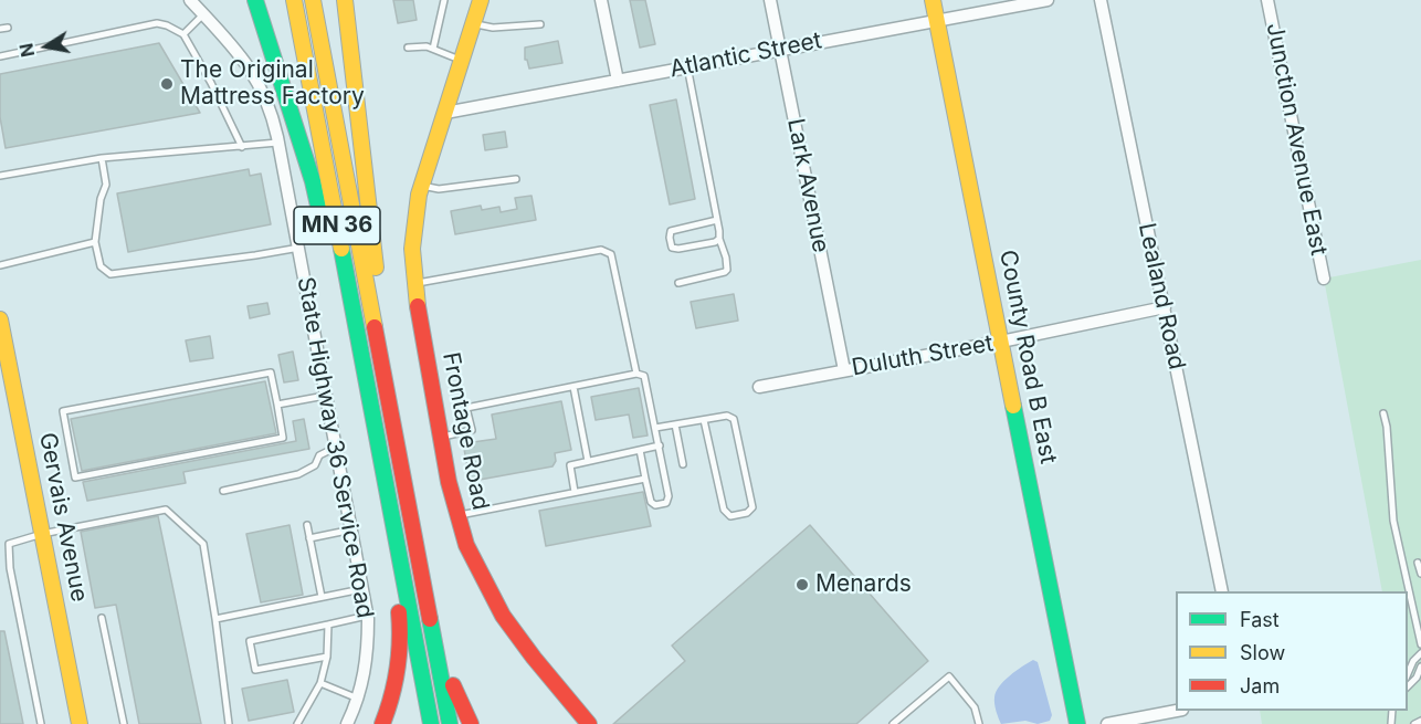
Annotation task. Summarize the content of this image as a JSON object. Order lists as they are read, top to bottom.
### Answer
{
  "streets": {
    "main road": [
      "MN 36",
      "County Road B East",
      "Frontage Road",
      "Gervais Avenue"
    ],
    "street": [
      "Atlantic Street",
      "Junction Avenue East",
      "Lark Avenue",
      "Lealand Road",
      "Duluth Street",
      "State Highway 36 Service Road"
    ]
  },
  "crossings": [
    ["Atlantic Street", "Lark Avenue"],
    ["Atlantic Street", "County Road B East"],
    ["Atlantic Street", "Frontage Road"],
    ["Lark Avenue", "Duluth Street"],
    ["Lealand Road", "Duluth Street"],
    ["Duluth Street", "County Road B East"]
  ],
  "places": ["The Original Mattress Factory", "Menards"],
  "legend": ["Fast", "Slow", "Jam"],
  "north": "left"
}
